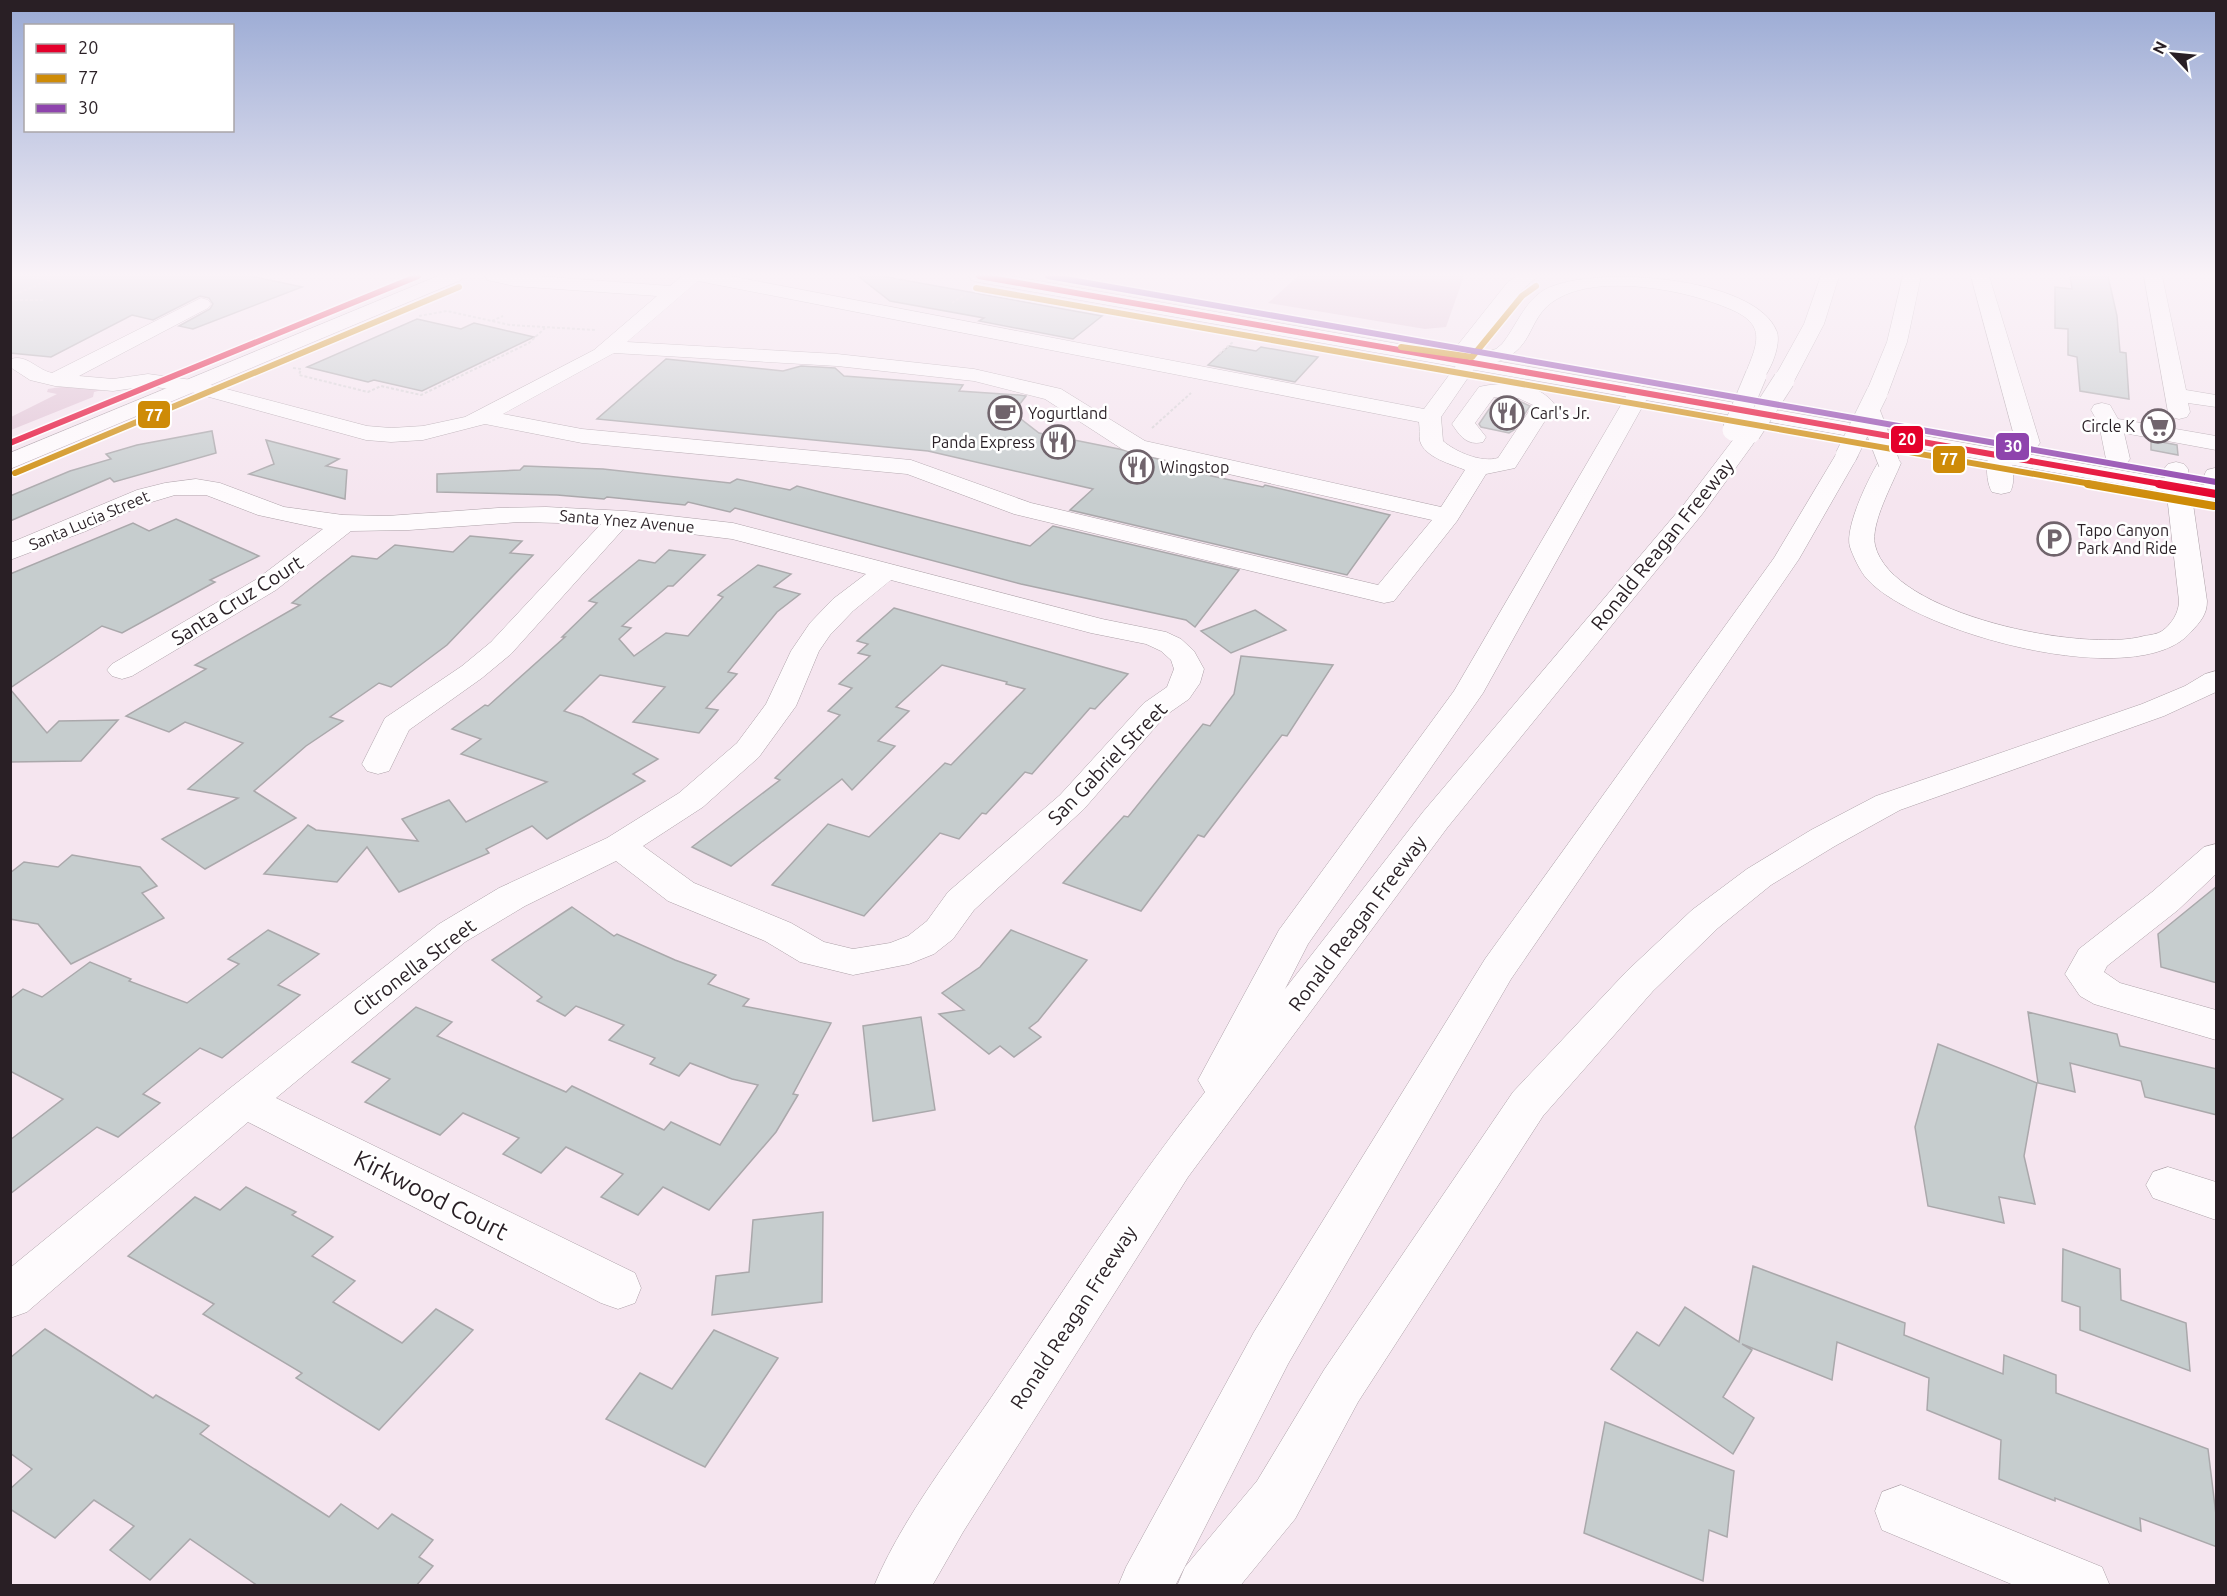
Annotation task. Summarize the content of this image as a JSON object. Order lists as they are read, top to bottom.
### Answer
{
  "streets": {
    "main road": [
      "Santa Lucia Street",
      "Santa Ynez Avenue",
      "Ronald Reagan Freeway",
      "Santa Cruz Court",
      "San Gabriel Street",
      "Citronella Street",
      "Kirkwood Court"
    ]
  },
  "crossings": [
    ["Santa Lucia Street", "Santa Ynez Avenue"],
    ["Santa Ynez Avenue", "Santa Cruz Court"],
    ["Santa Ynez Avenue", "San Gabriel Street"],
    ["Santa Ynez Avenue", "Citronella Street"],
    ["San Gabriel Street", "Citronella Street"],
    ["Citronella Street", "Kirkwood Court"]
  ],
  "places": {
    "cafe": ["Yogurtland"],
    "restaurant": ["Carl's Jr.", "Panda Express", "Wingstop"],
    "supermarket": ["Circle K"],
    "parking": ["Tapo Canyon Park And Ride"]
  },
  "lines": ["transit line 20", "transit line 77", "transit line 30"],
  "legend": ["20", "77", "30"],
  "north": "top left"
}
